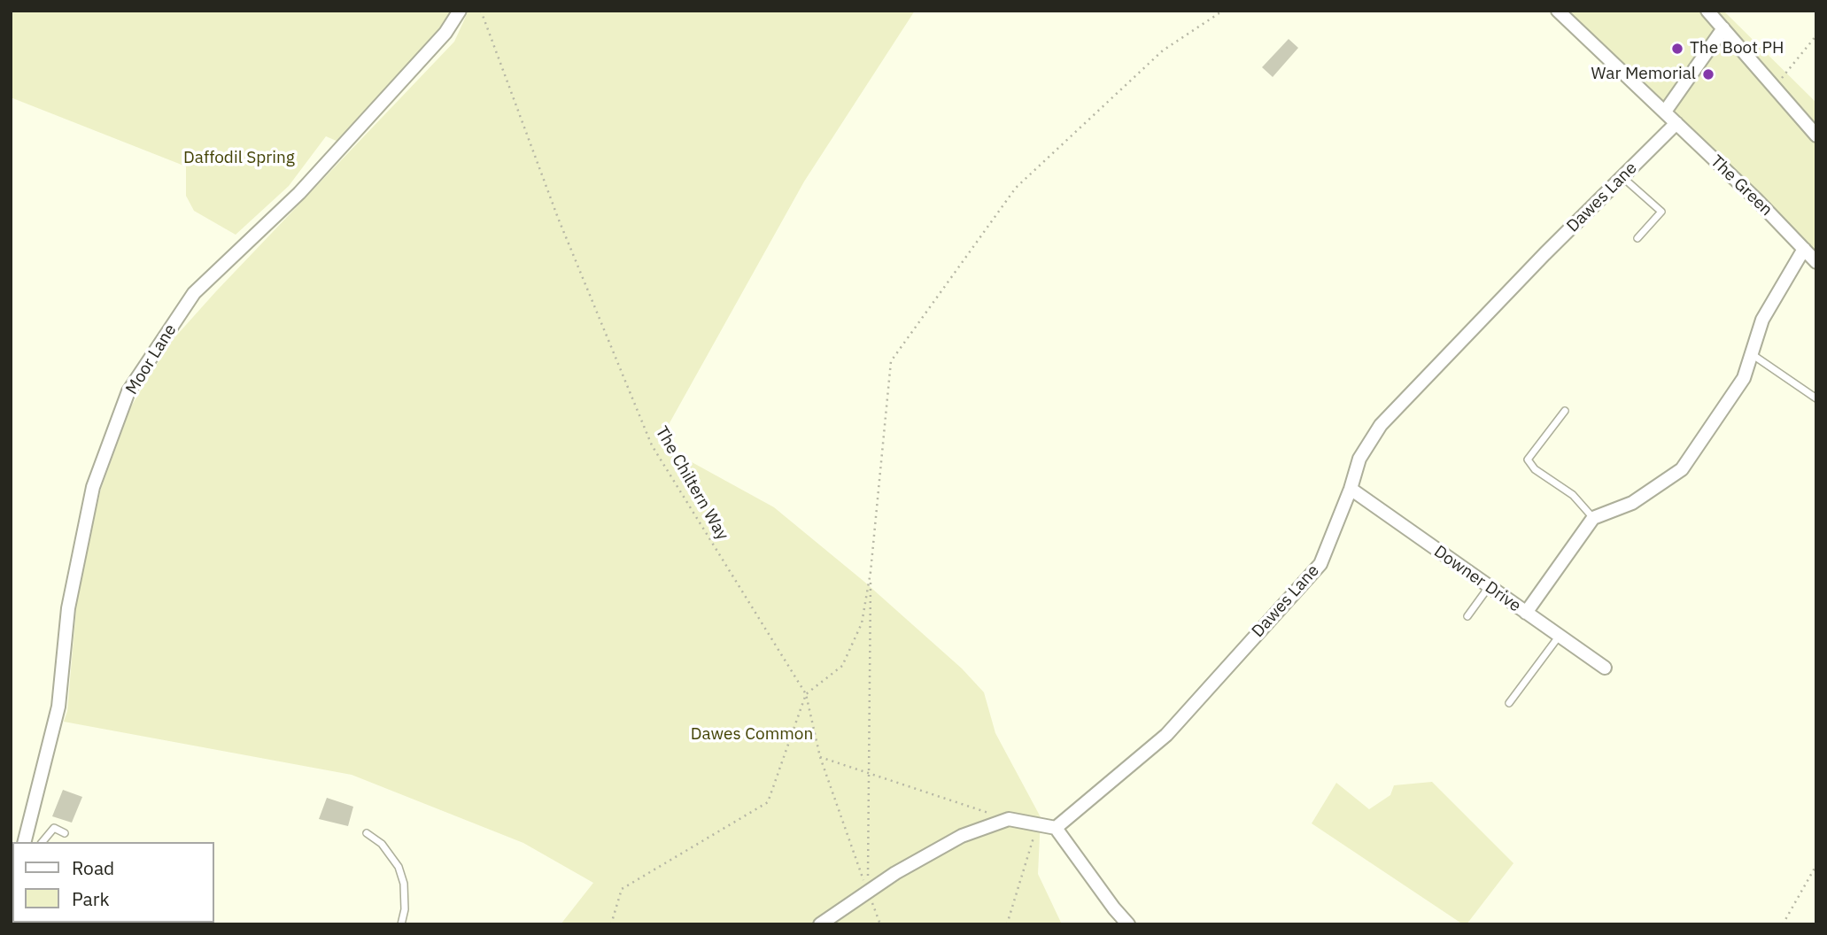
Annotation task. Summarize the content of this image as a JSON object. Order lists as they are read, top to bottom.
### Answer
{
  "streets": {
    "street": [
      "The Green",
      "Dawes Lane",
      "Moor Lane",
      "Downer Drive"
    ],
    "path": ["The Chiltern Way"]
  },
  "crossings": [
    ["The Green", "Dawes Lane"],
    ["Dawes Lane", "Downer Drive"]
  ],
  "parks": ["Daffodil Spring", "Dawes Common"],
  "places": ["The Boot PH", "War Memorial"],
  "legend": ["Road", "Park"]
}
